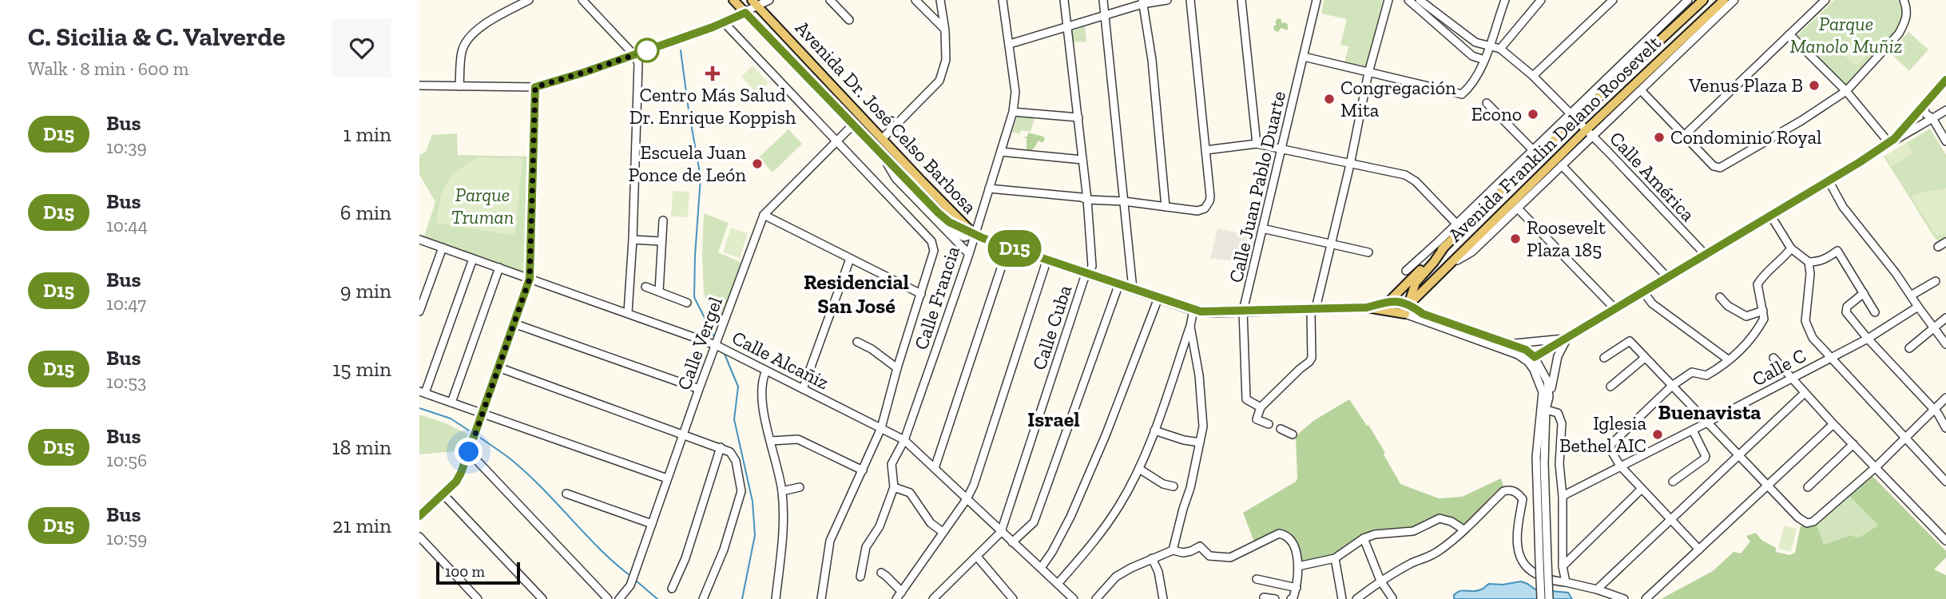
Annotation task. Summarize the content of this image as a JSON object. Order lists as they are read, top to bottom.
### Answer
{
  "streets": {
    "main road": ["Avenida Dr. José Celso Barbosa", "Avenida Franklin Delano Roosevelt"],
    "street": [
      "Calle América",
      "Calle Juan Pablo Duarte",
      "Calle Francia",
      "Calle Cuba",
      "Calle Vergel",
      "Calle Alcañiz",
      "Calle C"
    ]
  },
  "crossings": [
    ["Avenida Dr. José Celso Barbosa", "Avenida Franklin Delano Roosevelt"],
    ["Avenida Dr. José Celso Barbosa", "Calle Juan Pablo Duarte"],
    ["Avenida Dr. José Celso Barbosa", "Calle Francia"],
    ["Avenida Dr. José Celso Barbosa", "Calle Cuba"],
    ["Avenida Dr. José Celso Barbosa", "Calle Vergel"],
    ["Avenida Franklin Delano Roosevelt", "Calle América"],
    ["Calle Francia", "Calle Alcañiz"],
    ["Calle Cuba", "Calle Alcañiz"],
    ["Calle Vergel", "Calle Alcañiz"]
  ],
  "districts": ["Residencial San José", "Buenavista", "Israel"],
  "parks": ["Parque Manolo Muñiz", "Parque Truman"],
  "places": {
    "health": ["Centro Más Salud Dr. Enrique Koppish"],
    "other": [
      "Venus Plaza B",
      "Congregación Mita",
      "Econo",
      "Condominio Royal",
      "Escuela Juan Ponce de León",
      "Roosevelt Plaza 185",
      "Iglesia Bethel AIC"
    ]
  },
  "lines": ["bus line D15"],
  "scale_bar": "100 m",
  "page": {
    "heading": ["C. Sicilia & C. Valverde", "Walk · 8 min · 600 m"],
    "on_map": "D15",
    "list": [
      {
        "mark": "D15",
        "name": "Bus",
        "note": "10:39",
        "value": "1 min"
      },
      {
        "mark": "D15",
        "name": "Bus",
        "note": "10:44",
        "value": "6 min"
      },
      {
        "mark": "D15",
        "name": "Bus",
        "note": "10:47",
        "value": "9 min"
      },
      {
        "mark": "D15",
        "name": "Bus",
        "note": "10:53",
        "value": "15 min"
      },
      {
        "mark": "D15",
        "name": "Bus",
        "note": "10:56",
        "value": "18 min"
      },
      {
        "mark": "D15",
        "name": "Bus",
        "note": "10:59",
        "value": "21 min"
      }
    ],
    "scale": "100 m"
  }
}
